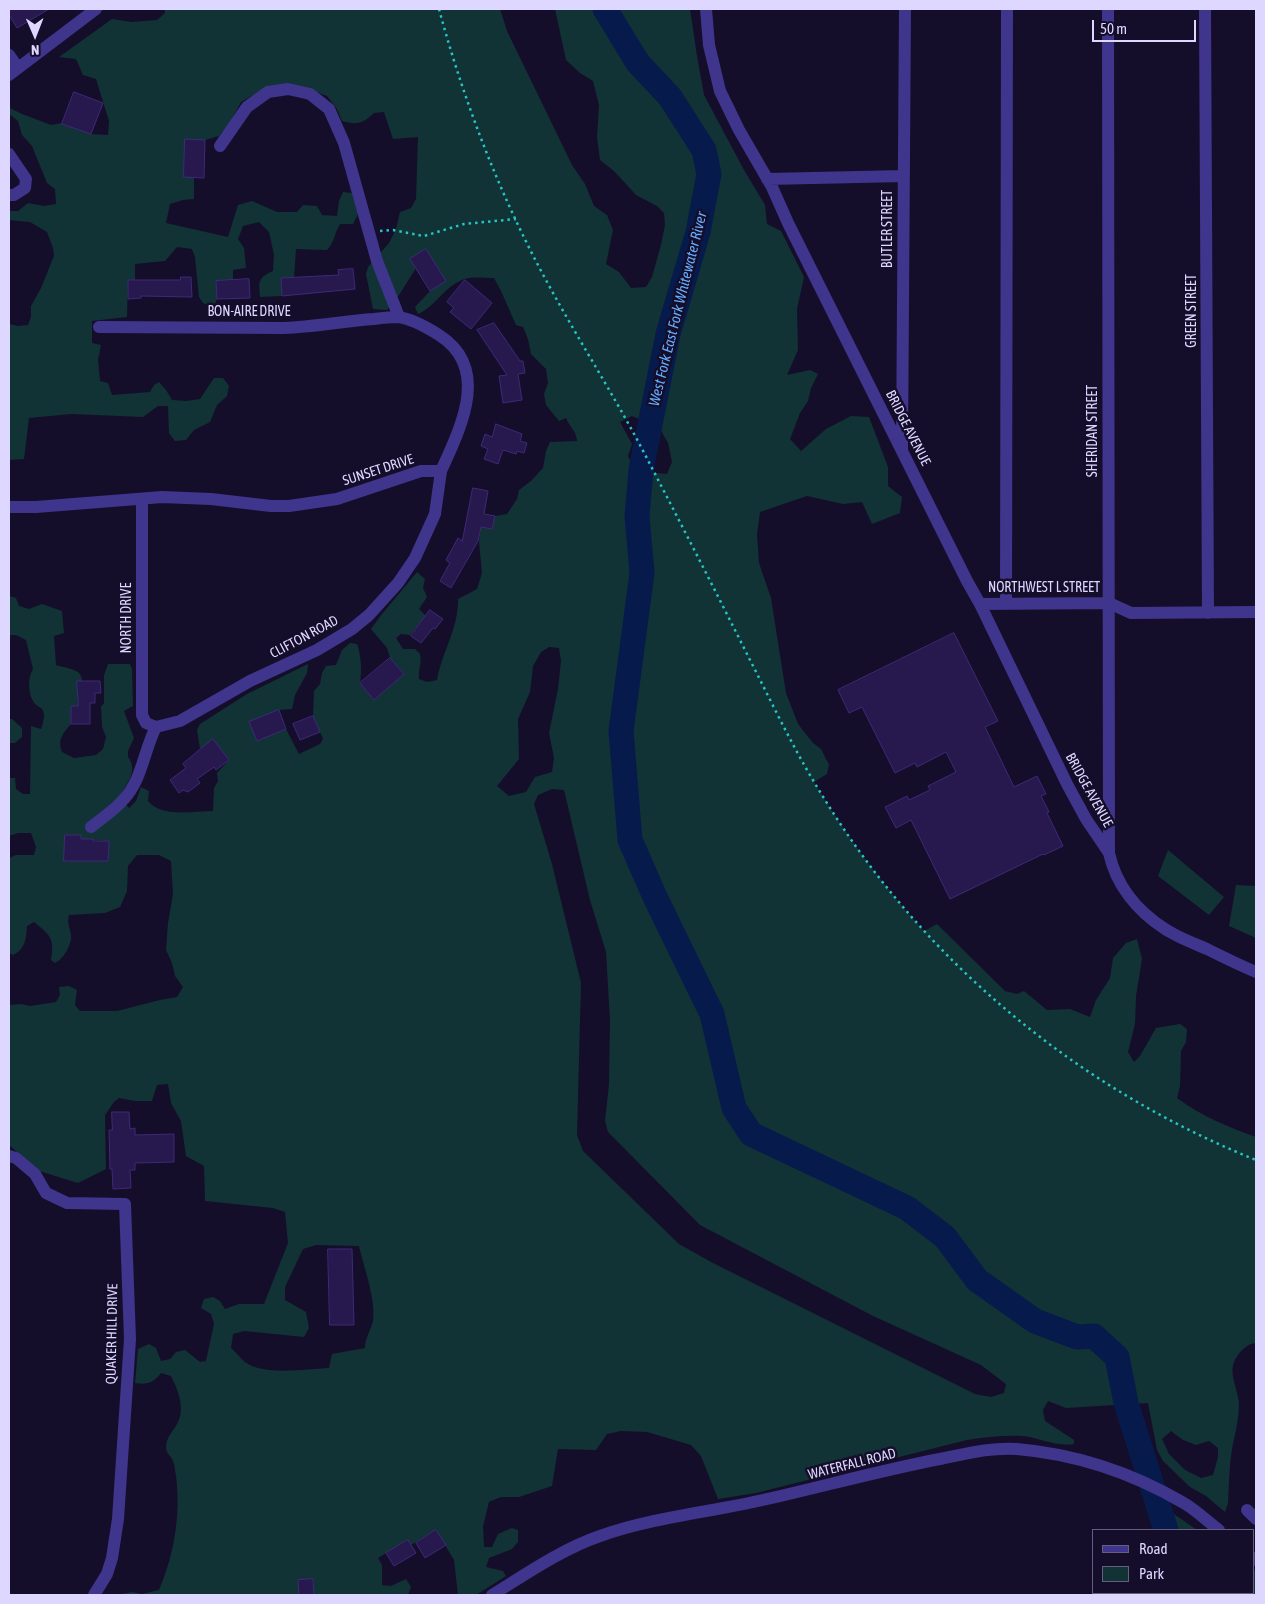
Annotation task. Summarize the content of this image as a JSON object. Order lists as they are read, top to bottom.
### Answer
{
  "streets": {
    "street": [
      "BUTLER STREET",
      "GREEN STREET",
      "BON-AIRE DRIVE",
      "BRIDGE AVENUE",
      "SHERIDAN STREET",
      "SUNSET DRIVE",
      "NORTHWEST L STREET",
      "NORTH DRIVE",
      "CLIFTON ROAD",
      "QUAKER HILL DRIVE",
      "WATERFALL ROAD"
    ]
  },
  "crossings": [
    ["BUTLER STREET", "BRIDGE AVENUE"],
    ["GREEN STREET", "NORTHWEST L STREET"],
    ["BRIDGE AVENUE", "SHERIDAN STREET"],
    ["BRIDGE AVENUE", "NORTHWEST L STREET"],
    ["SHERIDAN STREET", "NORTHWEST L STREET"],
    ["SUNSET DRIVE", "NORTH DRIVE"],
    ["SUNSET DRIVE", "CLIFTON ROAD"],
    ["NORTH DRIVE", "CLIFTON ROAD"]
  ],
  "water": ["West Fork East Fork Whitewater River"],
  "legend": ["Road", "Park"],
  "scale_bar": "50 m",
  "north": "bottom"
}
